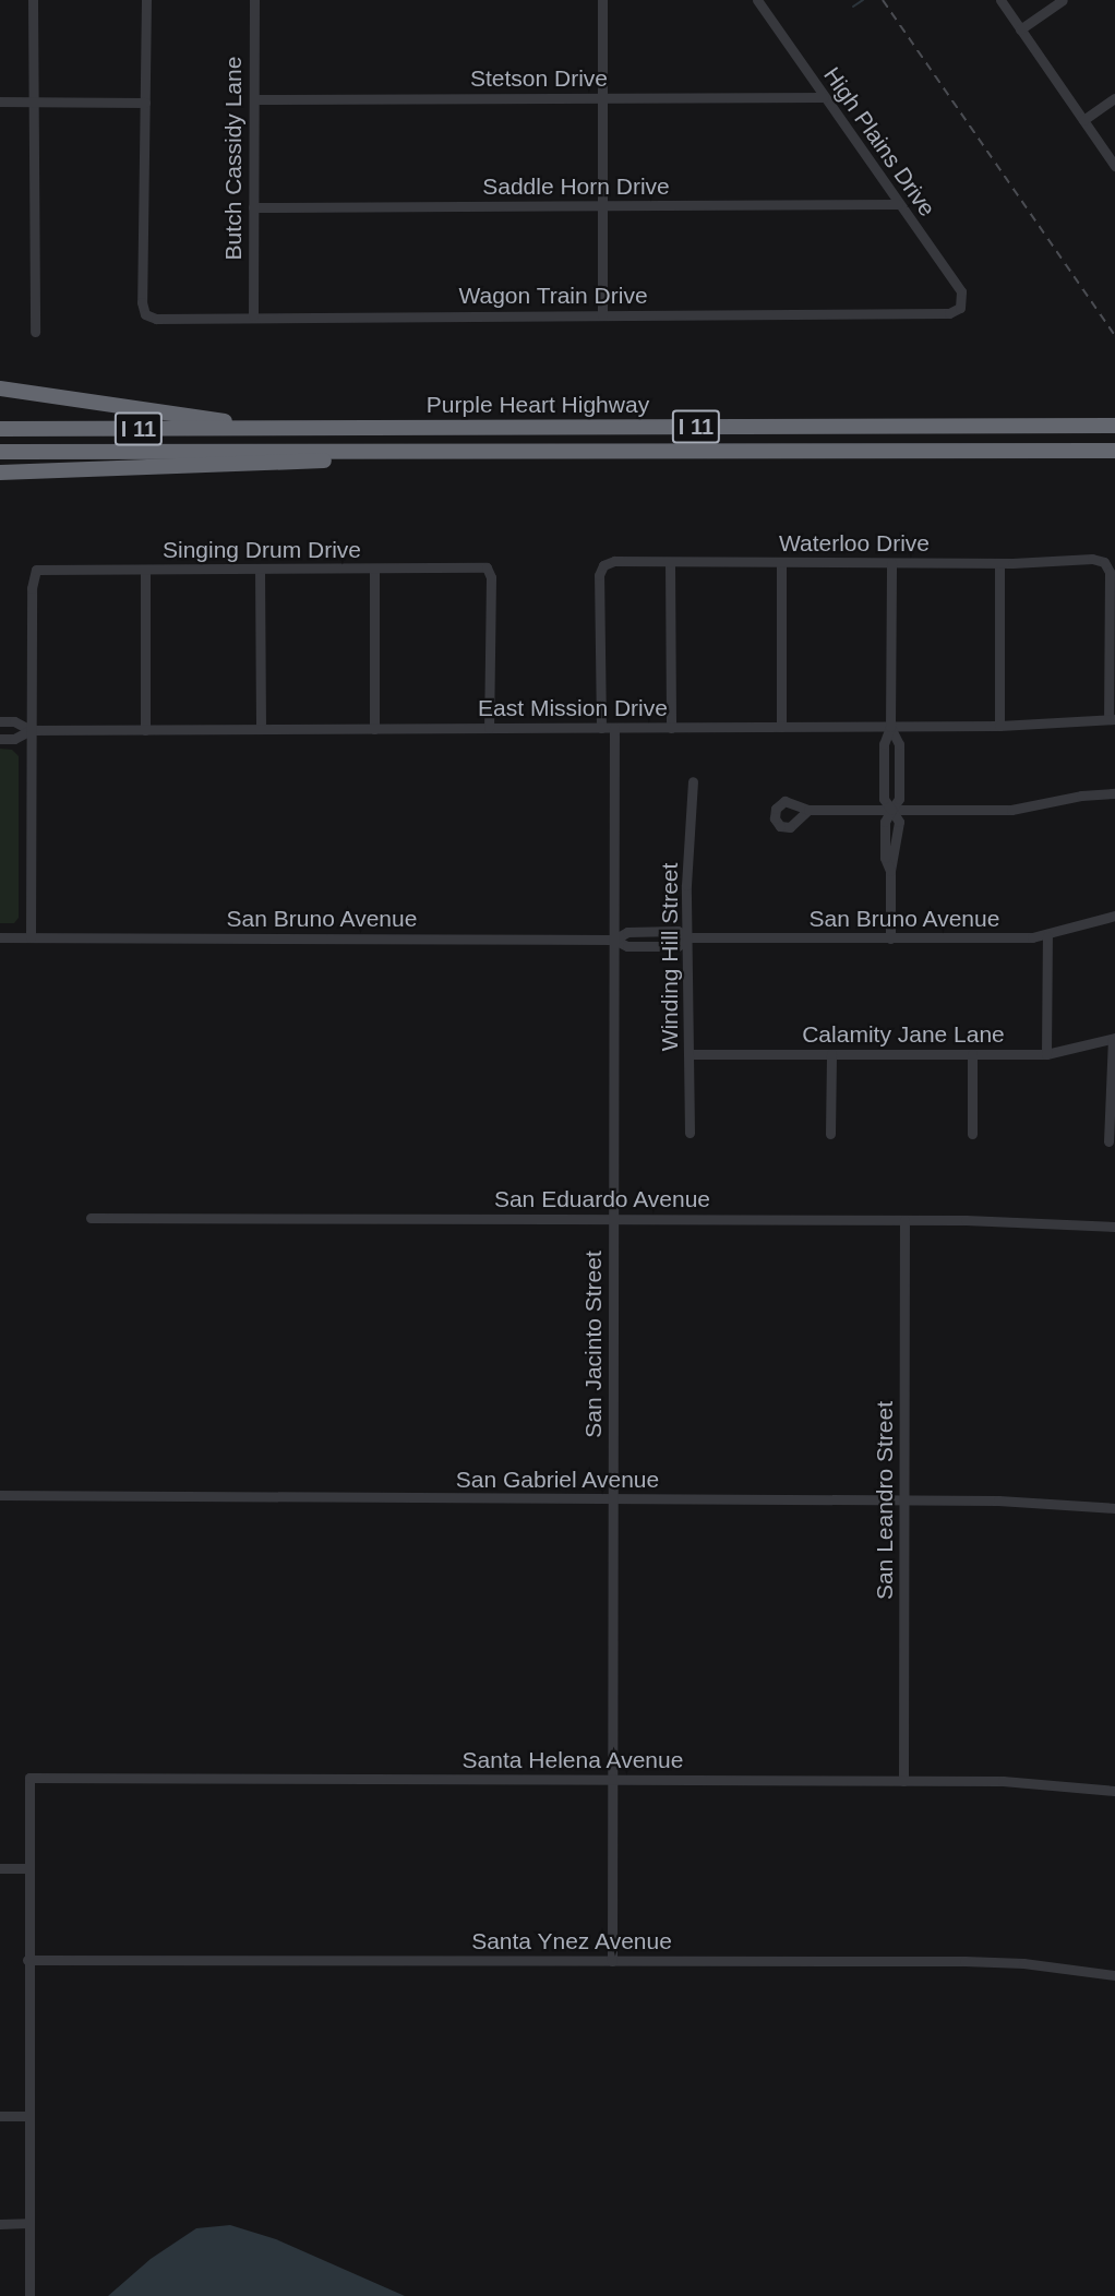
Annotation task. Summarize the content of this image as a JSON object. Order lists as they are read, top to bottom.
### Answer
{
  "streets": {
    "highway": ["Purple Heart Highway", "I 11"],
    "street": [
      "Stetson Drive",
      "High Plains Drive",
      "Butch Cassidy Lane",
      "Saddle Horn Drive",
      "Wagon Train Drive",
      "Waterloo Drive",
      "Singing Drum Drive",
      "East Mission Drive",
      "San Bruno Avenue",
      "Winding Hill Street",
      "Calamity Jane Lane",
      "San Eduardo Avenue",
      "San Jacinto Street",
      "San Gabriel Avenue",
      "San Leandro Street",
      "Santa Helena Avenue",
      "Santa Ynez Avenue"
    ]
  },
  "crossings": [
    ["Stetson Drive", "High Plains Drive"],
    ["Stetson Drive", "Butch Cassidy Lane"],
    ["High Plains Drive", "Saddle Horn Drive"],
    ["High Plains Drive", "Wagon Train Drive"],
    ["Butch Cassidy Lane", "Saddle Horn Drive"],
    ["Butch Cassidy Lane", "Wagon Train Drive"],
    ["Waterloo Drive", "East Mission Drive"],
    ["Singing Drum Drive", "East Mission Drive"],
    ["East Mission Drive", "San Jacinto Street"],
    ["San Bruno Avenue", "Winding Hill Street"],
    ["San Bruno Avenue", "San Jacinto Street"],
    ["Winding Hill Street", "Calamity Jane Lane"],
    ["San Eduardo Avenue", "San Jacinto Street"],
    ["San Eduardo Avenue", "San Leandro Street"],
    ["San Jacinto Street", "San Gabriel Avenue"],
    ["San Jacinto Street", "Santa Helena Avenue"],
    ["San Jacinto Street", "Santa Ynez Avenue"],
    ["San Gabriel Avenue", "San Leandro Street"],
    ["San Leandro Street", "Santa Helena Avenue"]
  ]
}
